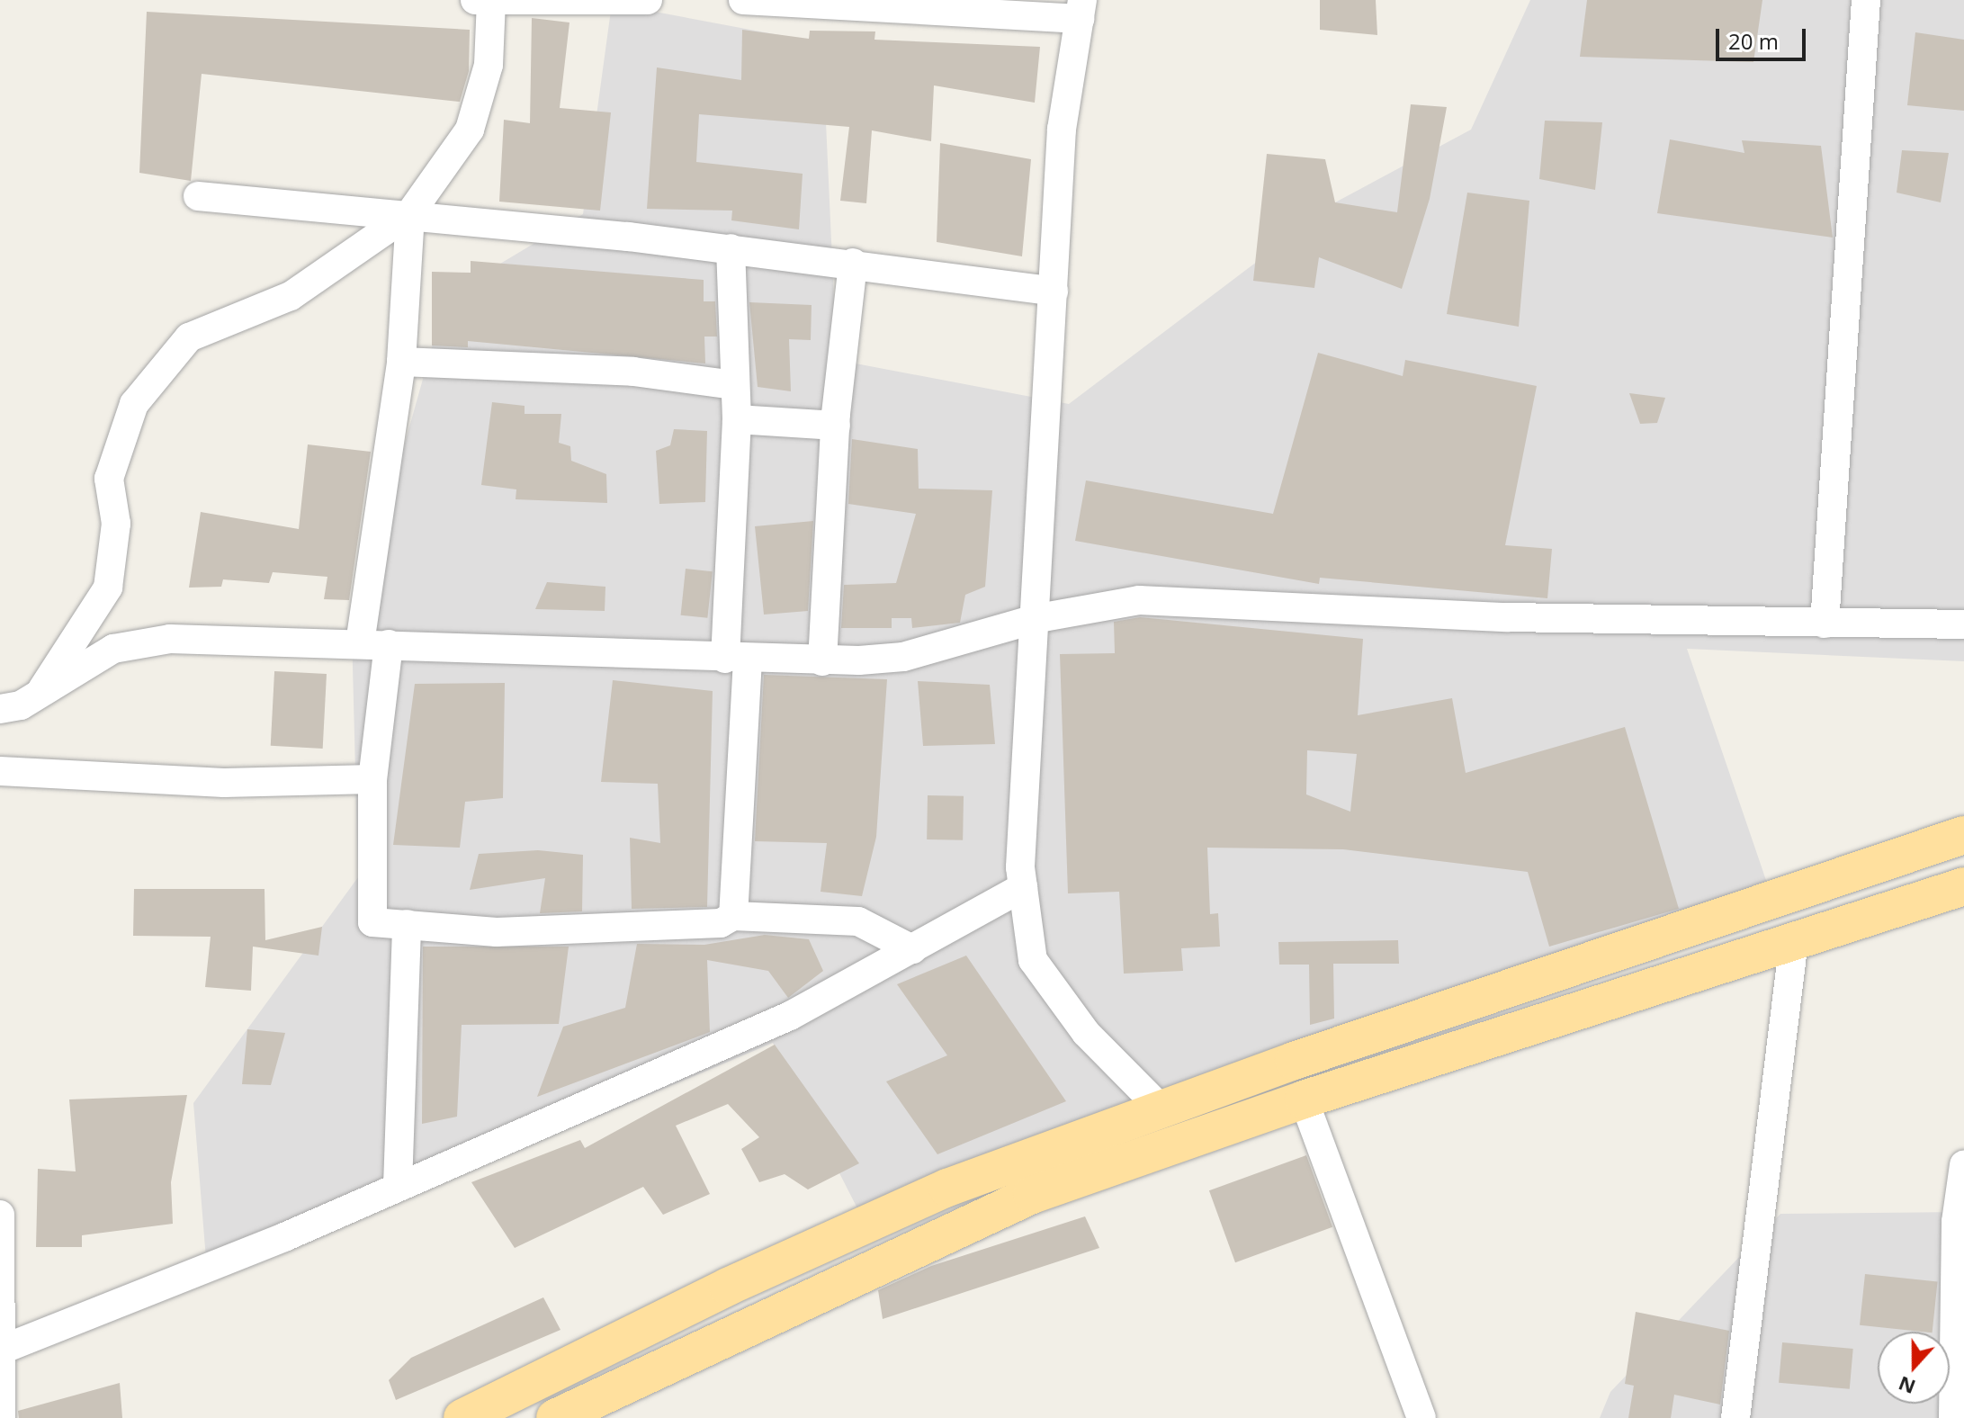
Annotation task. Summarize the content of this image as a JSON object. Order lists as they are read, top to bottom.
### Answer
{
  "scale_bar": "20 m",
  "north": "bottom"
}
